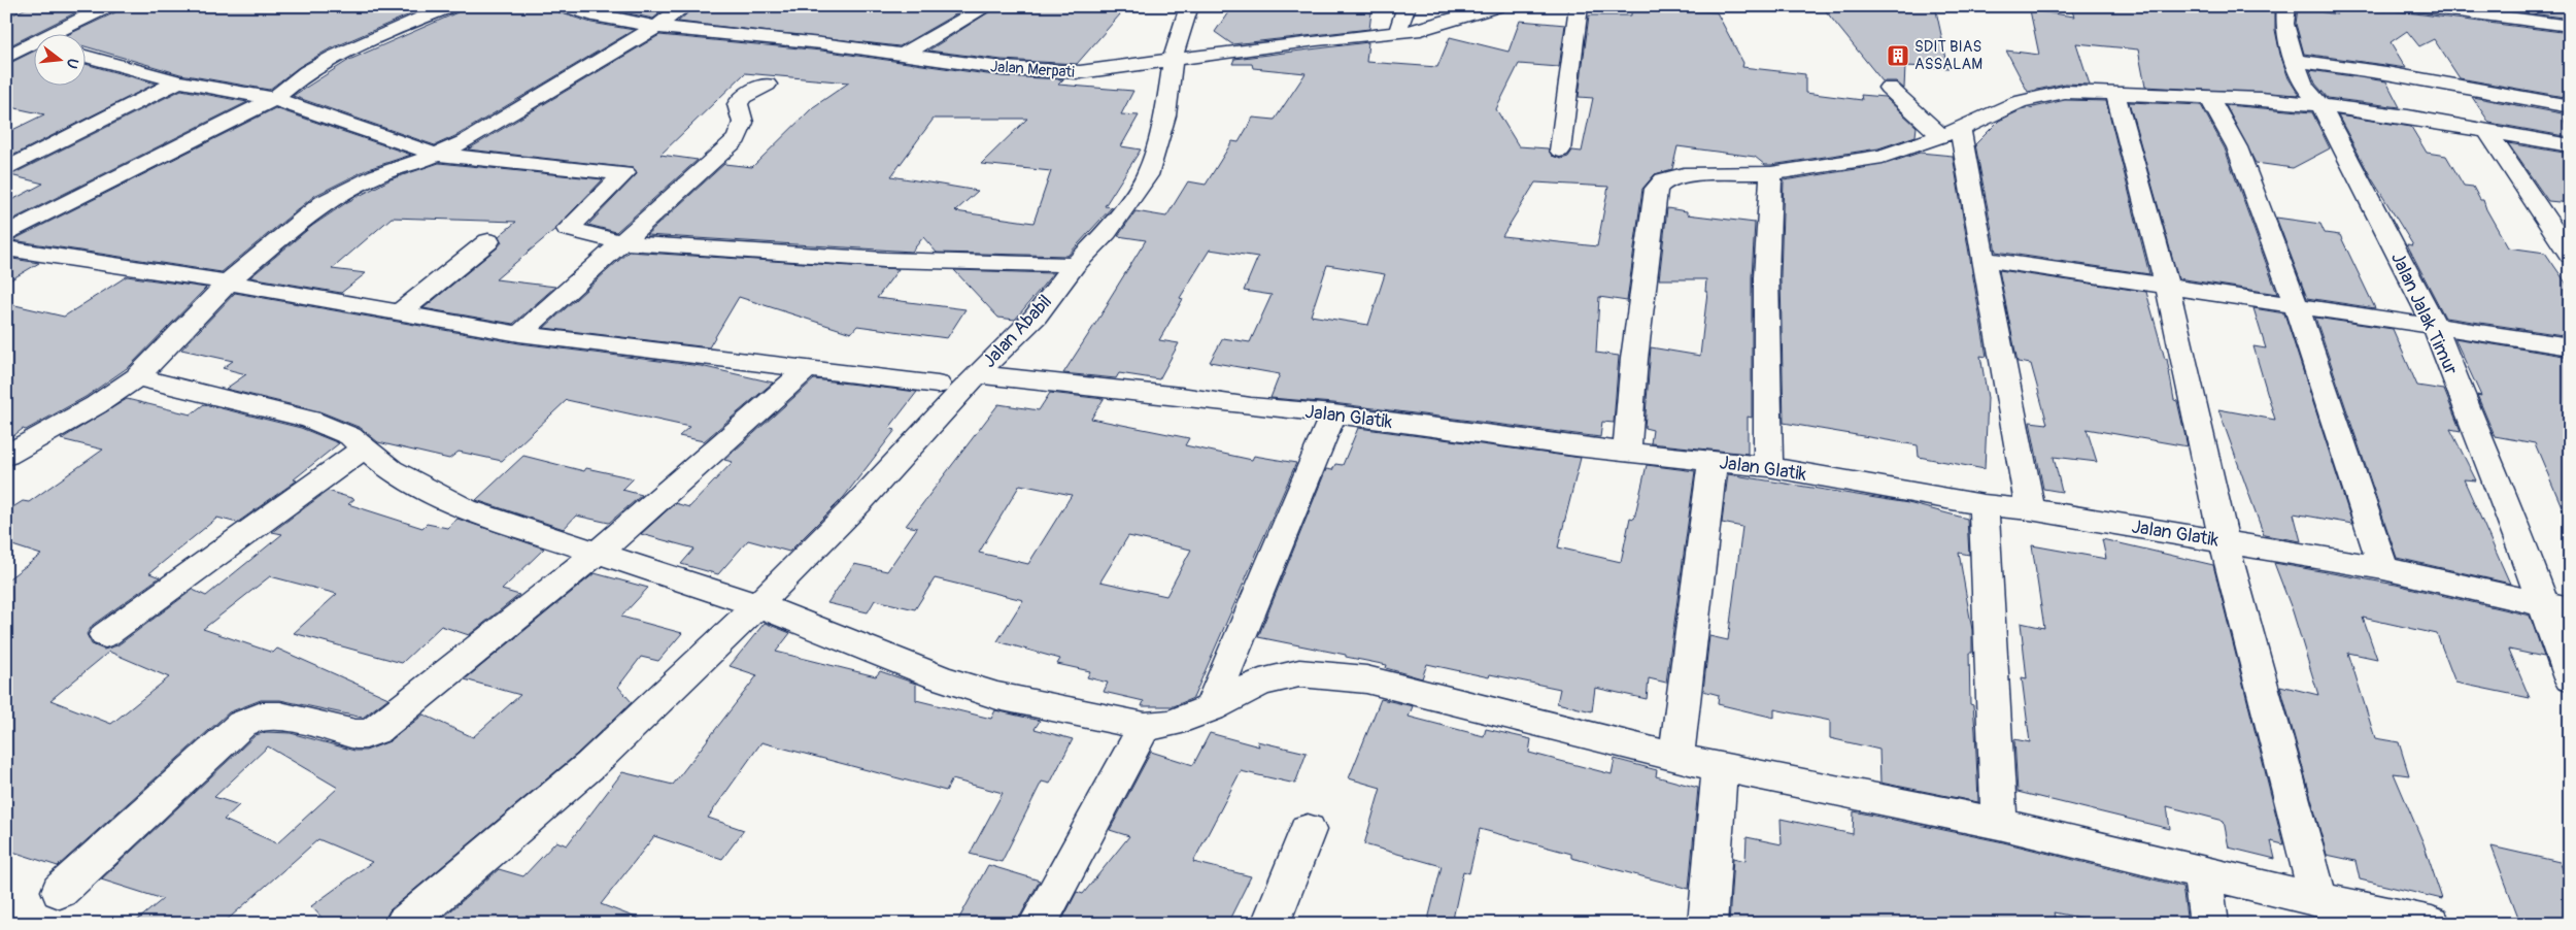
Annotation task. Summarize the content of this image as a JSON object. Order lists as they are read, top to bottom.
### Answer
{
  "streets": {
    "street": [
      "Jalan Merpati",
      "Jalan Jalak Timur",
      "Jalan Ababil",
      "Jalan Glatik"
    ]
  },
  "crossings": [
    ["Jalan Merpati", "Jalan Ababil"],
    ["Jalan Jalak Timur", "Jalan Glatik"],
    ["Jalan Ababil", "Jalan Glatik"]
  ],
  "places": {
    "building": ["SDIT BIAS ASSALAM"]
  },
  "north": "right"
}
